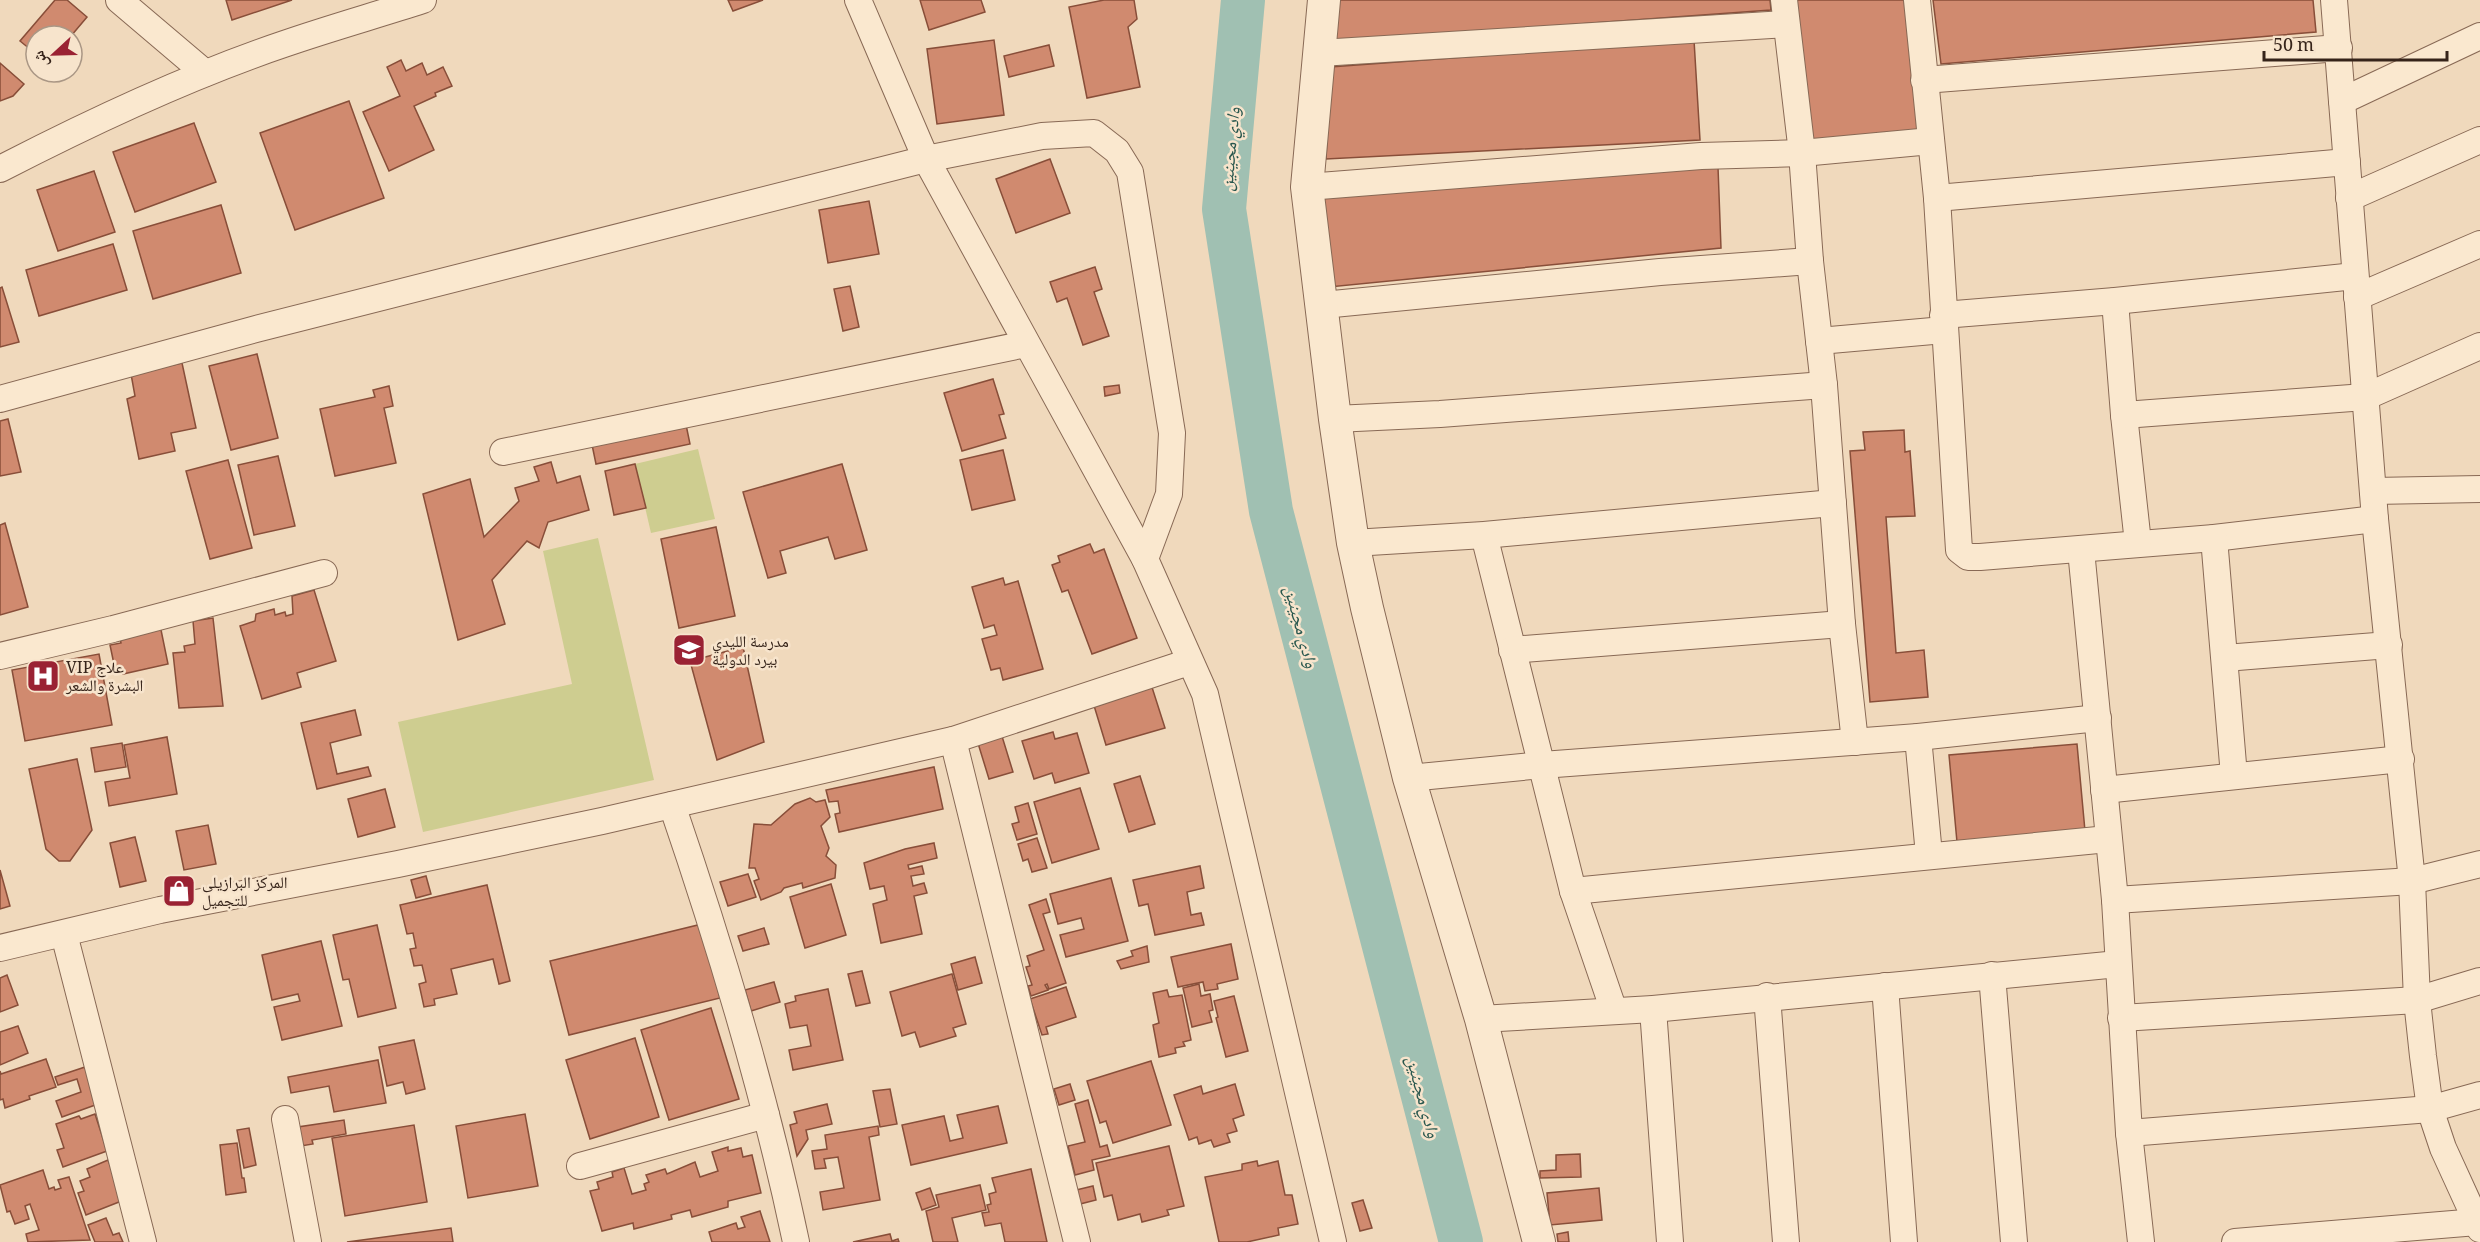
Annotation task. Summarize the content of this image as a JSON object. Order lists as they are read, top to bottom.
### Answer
{
  "water": ["وادي مجينين"],
  "places": {
    "school or university": ["مدرسة الليدي بيرد الدولية"],
    "hospital": ["VIP علاج البشرة والشعر"],
    "shop": ["المركز البرازيلى للتجميل"]
  },
  "scale_bar": "50 m",
  "north": "left"
}
